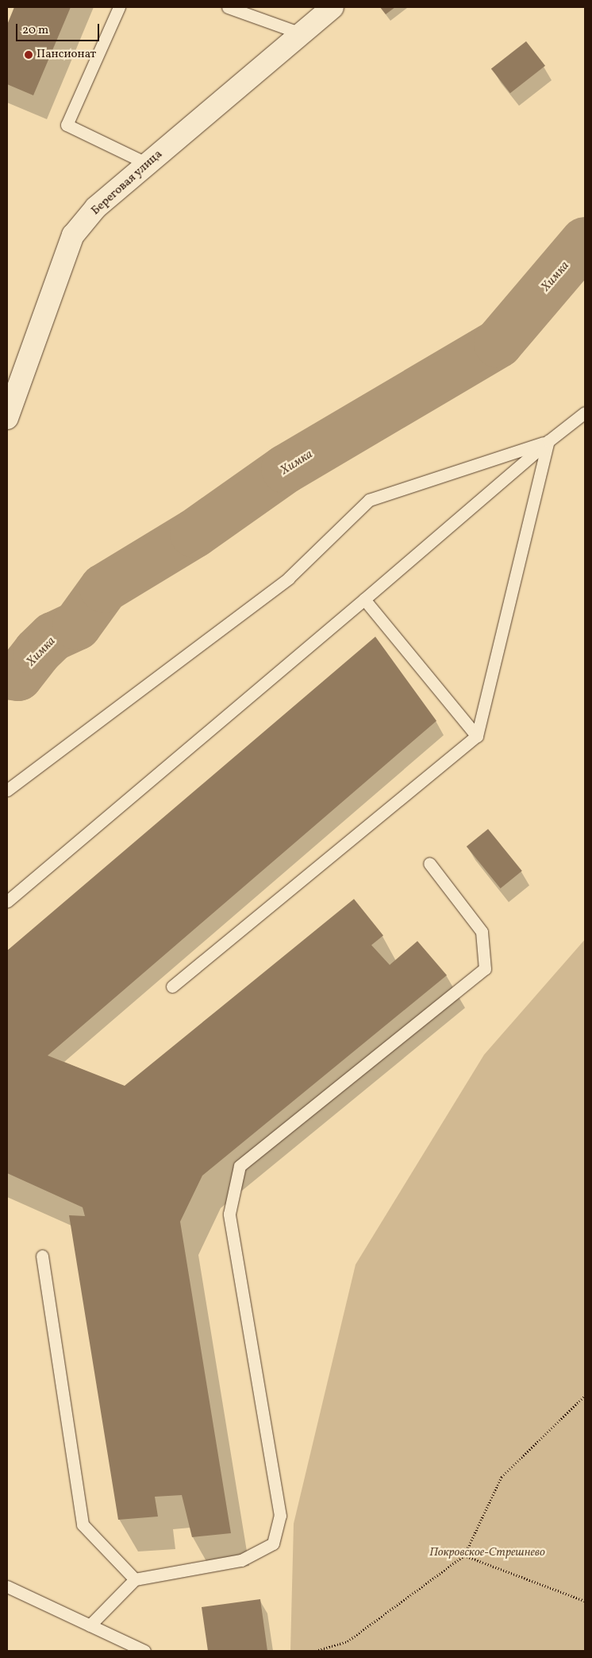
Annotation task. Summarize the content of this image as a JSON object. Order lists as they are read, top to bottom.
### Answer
{
  "streets": {
    "street": ["Береговая улица"]
  },
  "water": ["Химка"],
  "parks": ["Покровское-Стрешнево"],
  "places": ["Пансионат"],
  "scale_bar": "20 m"
}
